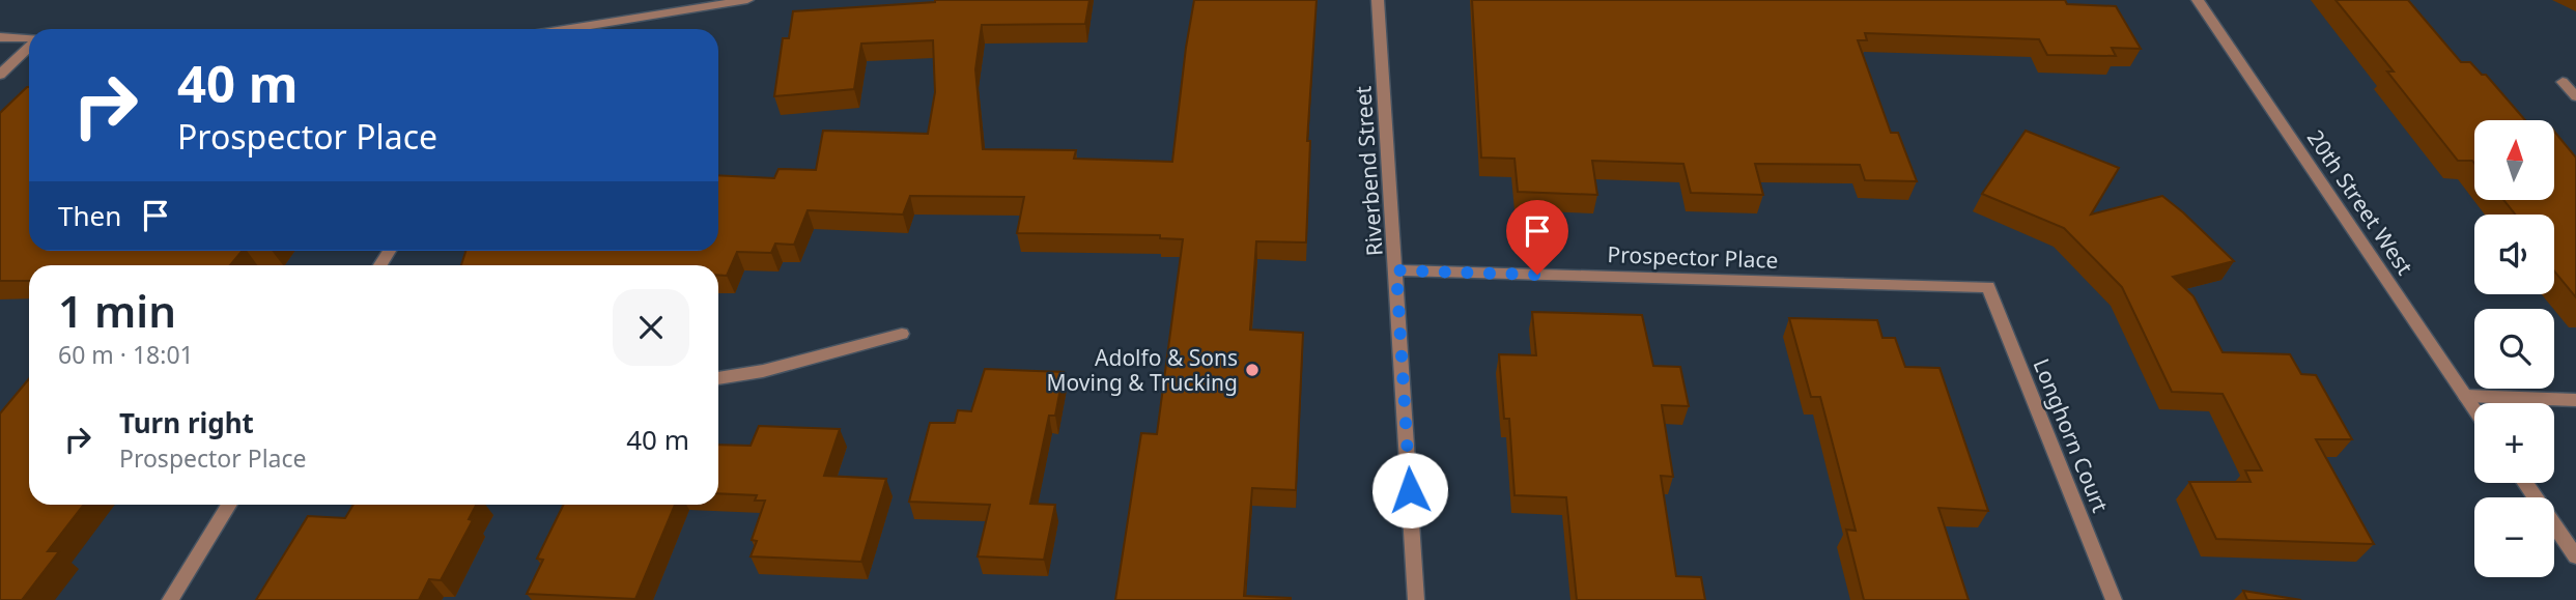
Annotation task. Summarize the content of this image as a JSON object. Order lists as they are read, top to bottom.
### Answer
{
  "streets": {
    "street": [
      "Riverbend Street",
      "20th Street West",
      "Prospector Place",
      "Longhorn Court"
    ]
  },
  "crossings": [
    ["Riverbend Street", "Prospector Place"],
    ["Prospector Place", "Longhorn Court"]
  ],
  "places": ["Adolfo & Sons Moving & Trucking"],
  "north": "top",
  "page": {
    "turn": ["40 m", "Prospector Place"],
    "map_buttons": ["+", "−"],
    "then": "Then",
    "heading": ["1 min", "60 m · 18:01"],
    "list": [
      {
        "name": "Turn right",
        "note": "Prospector Place",
        "value": "40 m"
      }
    ]
  }
}
